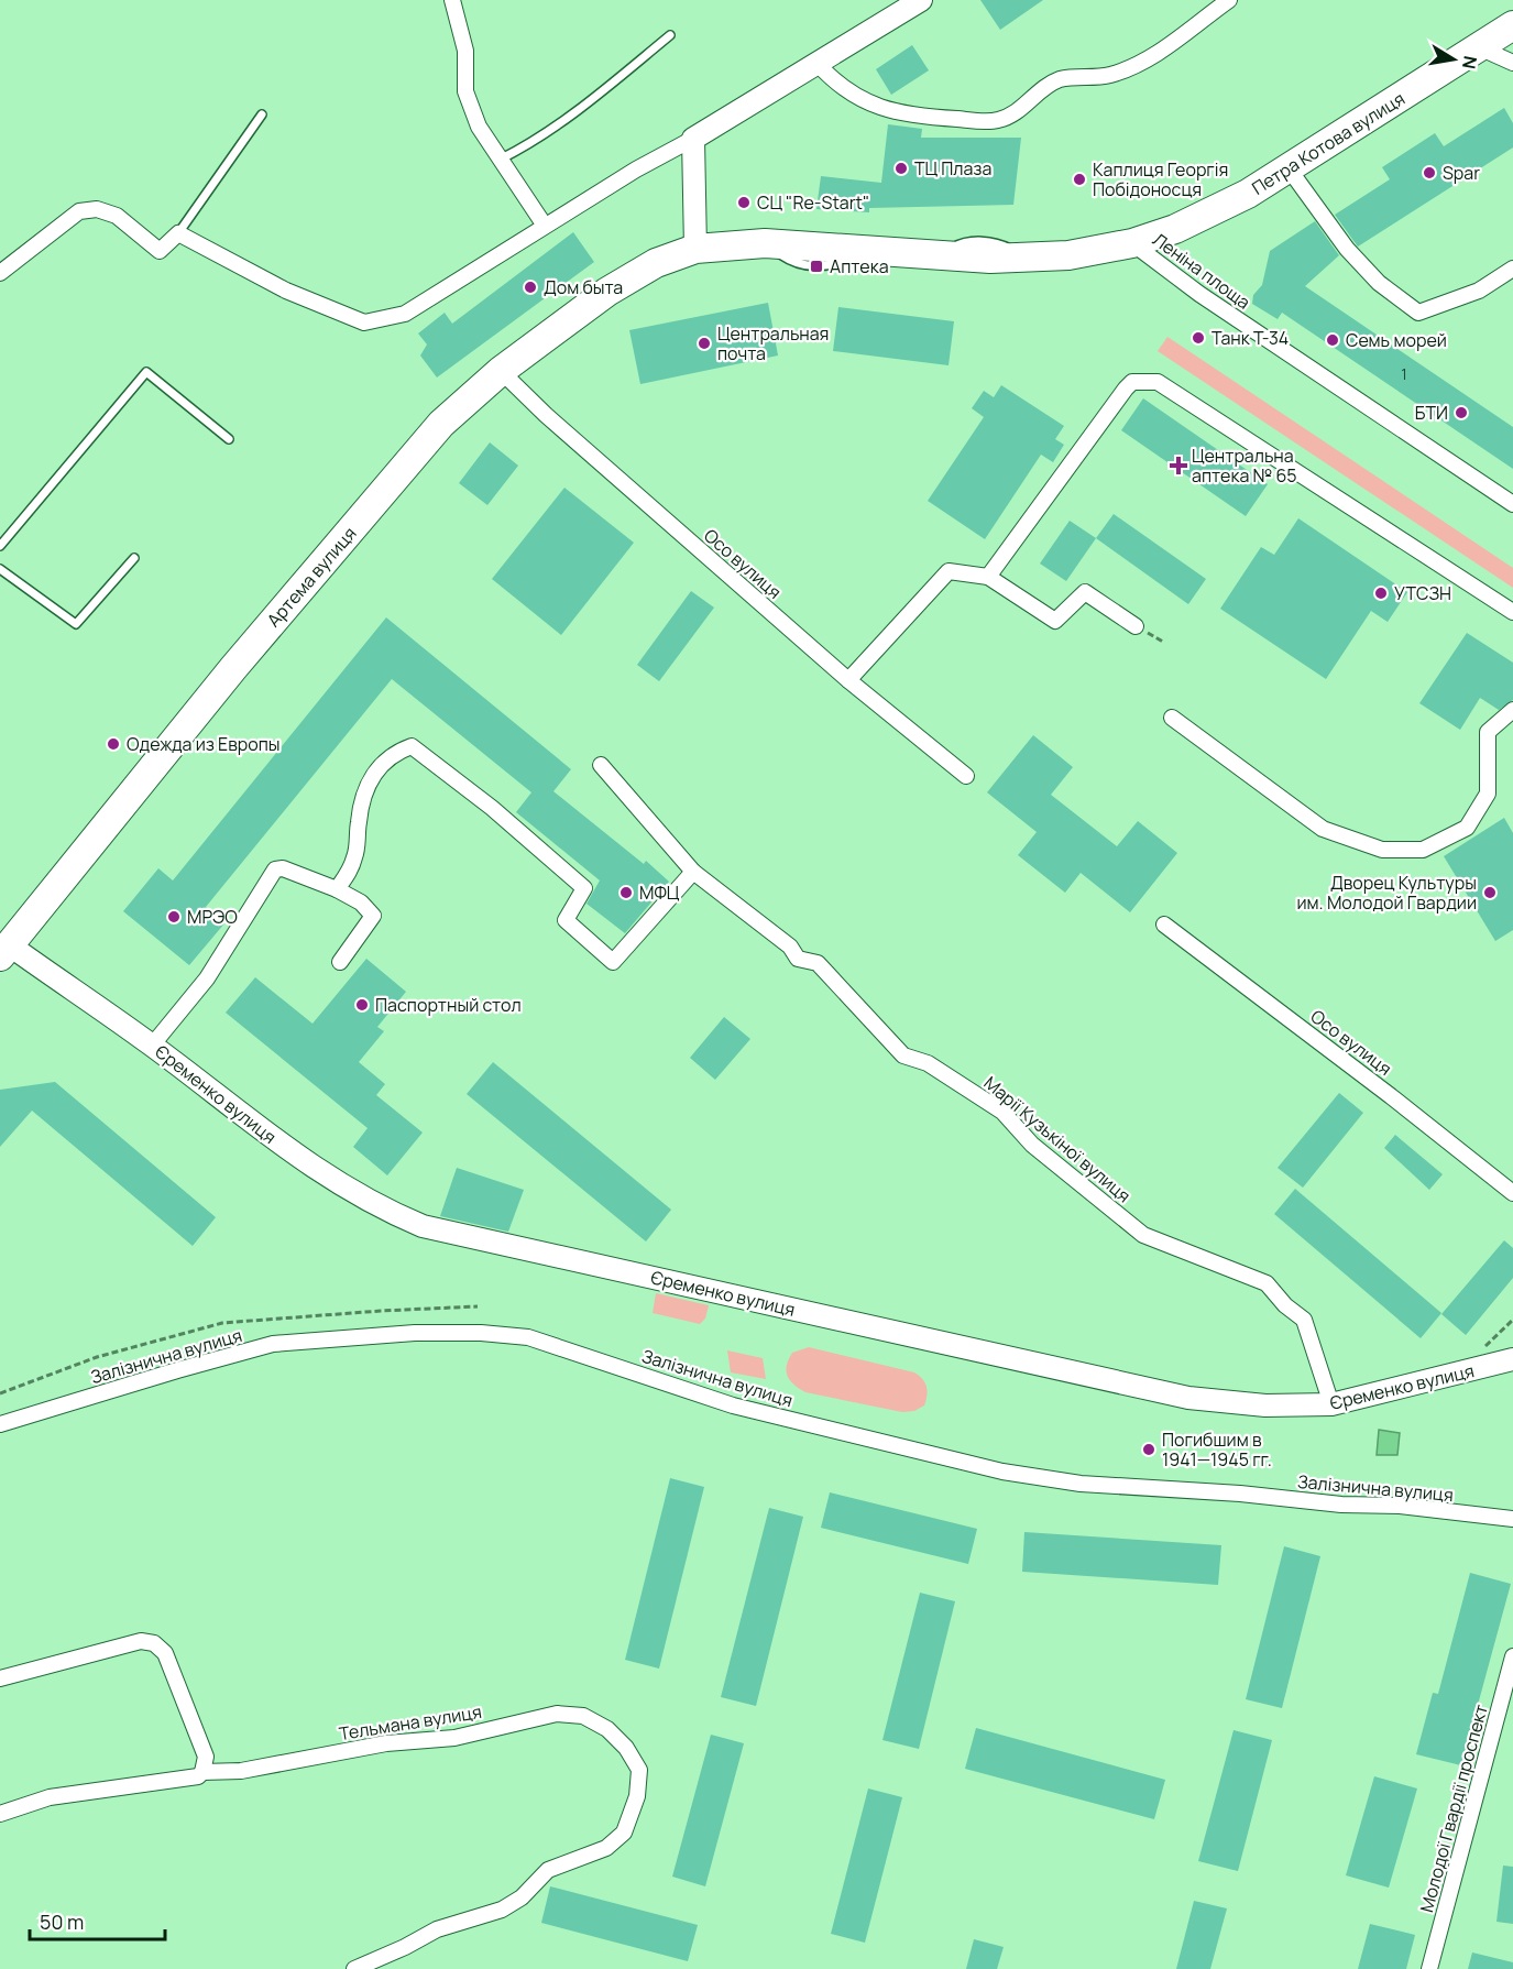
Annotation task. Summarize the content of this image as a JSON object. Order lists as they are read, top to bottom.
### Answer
{
  "streets": {
    "highway": ["Петра Котова вулиця", "Артема вулиця"],
    "street": [
      "Леніна площа",
      "Осо вулиця",
      "Єременко вулиця",
      "Марії Кузькіної вулиця",
      "Залізнична вулиця",
      "Тельмана вулиця",
      "Молодої Гвардії проспект"
    ]
  },
  "crossings": [
    ["Петра Котова вулиця", "Леніна площа"],
    ["Петра Котова вулиця", "Артема вулиця"],
    ["Осо вулиця", "Артема вулиця"],
    ["Артема вулиця", "Єременко вулиця"],
    ["Єременко вулиця", "Марії Кузькіної вулиця"]
  ],
  "places": {
    "other": [
      "ТЦ Плаза",
      "Spar",
      "Каплиця Георгія Побідоносця",
      "СЦ \"Re-Start\"",
      "Дом быта",
      "Танк Т-34",
      "Семь морей",
      "Центральная почта",
      "БТИ",
      "УТСЗН",
      "Одежда из Европы",
      "МФЦ",
      "Дворец Культуры им. Молодой Гвардии",
      "МРЭО",
      "Паспортный стол",
      "Погибшим в 1941—1945 гг."
    ],
    "transit": ["Аптека"],
    "health": ["Центральна аптека № 65"]
  },
  "house_numbers": ["1"],
  "scale_bar": "50 m",
  "north": "right"
}
